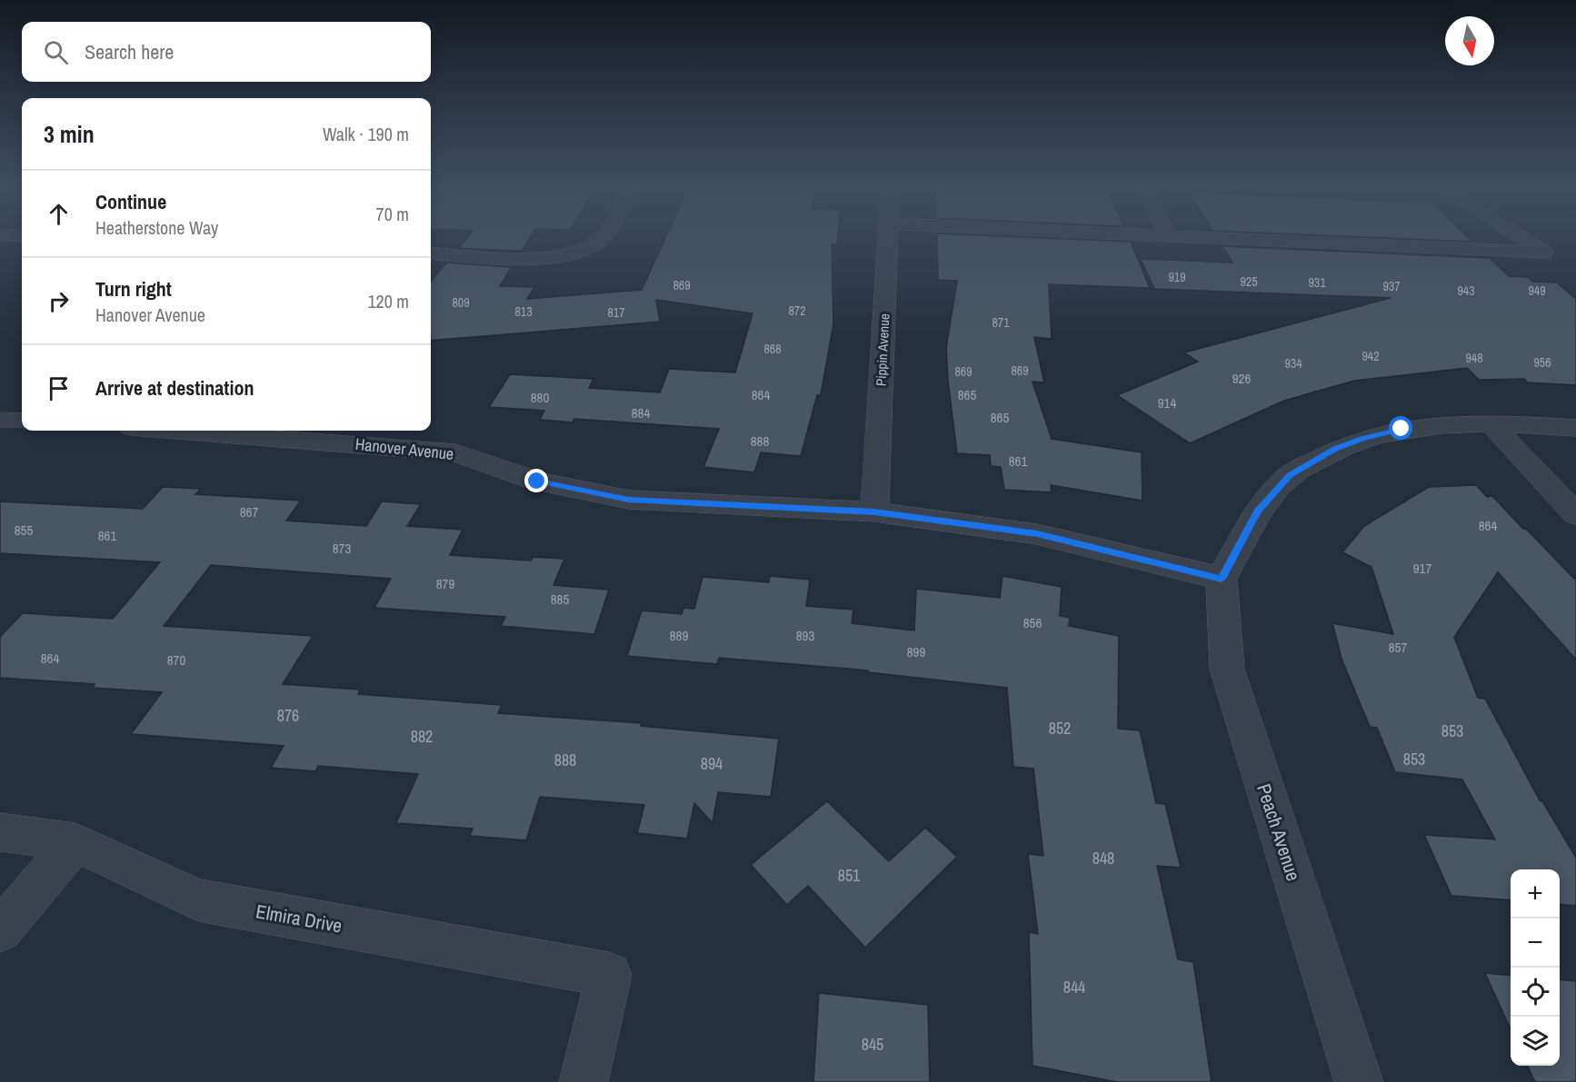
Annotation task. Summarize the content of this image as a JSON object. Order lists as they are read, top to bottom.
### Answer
{
  "streets": {
    "street": [
      "Pippin Avenue",
      "Hanover Avenue",
      "Peach Avenue",
      "Elmira Drive"
    ]
  },
  "crossings": [
    ["Pippin Avenue", "Hanover Avenue"],
    ["Hanover Avenue", "Peach Avenue"]
  ],
  "house_numbers": [
    "919",
    "925",
    "931",
    "869",
    "937",
    "943",
    "949",
    "809",
    "872",
    "813",
    "817",
    "871",
    "868",
    "942",
    "948",
    "956",
    "934",
    "869",
    "869",
    "926",
    "864",
    "865",
    "880",
    "914",
    "884",
    "865",
    "888",
    "861",
    "867",
    "864",
    "855",
    "861",
    "873",
    "917",
    "879",
    "885",
    "856",
    "889",
    "893",
    "857",
    "899",
    "864",
    "870",
    "876",
    "852",
    "853",
    "882",
    "853",
    "888",
    "894",
    "848",
    "851",
    "844",
    "845"
  ],
  "north": "bottom",
  "page": {
    "search": "Search here",
    "heading": ["3 min", "Walk · 190 m"],
    "list": [
      ["Continue", "Heatherstone Way", "70 m"],
      ["Turn right", "Hanover Avenue", "120 m"],
      "Arrive at destination"
    ],
    "map_buttons": ["+", "−"]
  }
}
